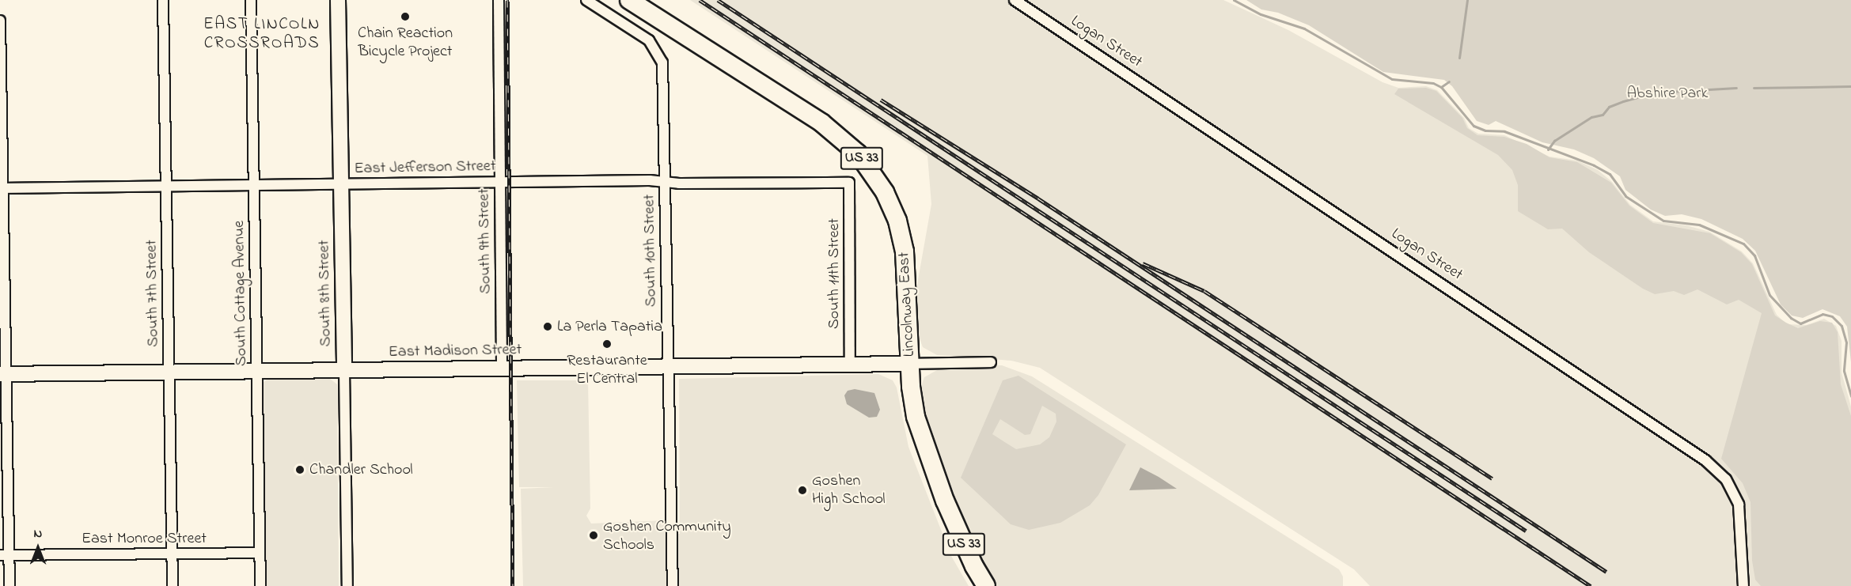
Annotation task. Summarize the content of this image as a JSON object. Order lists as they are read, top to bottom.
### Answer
{
  "streets": {
    "highway": ["US 33", "Lincolnway East"],
    "main road": ["South 8th Street", "East Madison Street"],
    "street": [
      "Logan Street",
      "East Jefferson Street",
      "South 9th Street",
      "South 10th Street",
      "South 11th Street",
      "South 7th Street",
      "South Cottage Avenue",
      "East Monroe Street"
    ]
  },
  "crossings": [
    ["East Jefferson Street", "South 9th Street"],
    ["East Jefferson Street", "South 10th Street"],
    ["East Jefferson Street", "South 11th Street"],
    ["East Jefferson Street", "South 7th Street"],
    ["East Jefferson Street", "South Cottage Avenue"],
    ["East Jefferson Street", "South 8th Street"],
    ["South 9th Street", "East Madison Street"],
    ["South 10th Street", "East Madison Street"],
    ["South 11th Street", "East Madison Street"],
    ["South 7th Street", "East Madison Street"],
    ["South 7th Street", "East Monroe Street"],
    ["South Cottage Avenue", "East Madison Street"],
    ["South Cottage Avenue", "East Monroe Street"],
    ["South 8th Street", "East Madison Street"],
    ["Lincolnway East", "East Madison Street"]
  ],
  "districts": ["EAST LINCOLN CROSSROADS"],
  "parks": ["Abshire Park"],
  "places": [
    "Chain Reaction Bicycle Project",
    "La Perla Tapatia",
    "Restaurante El Central",
    "Chandler School",
    "Goshen High School",
    "Goshen Community Schools"
  ],
  "north": "top"
}
